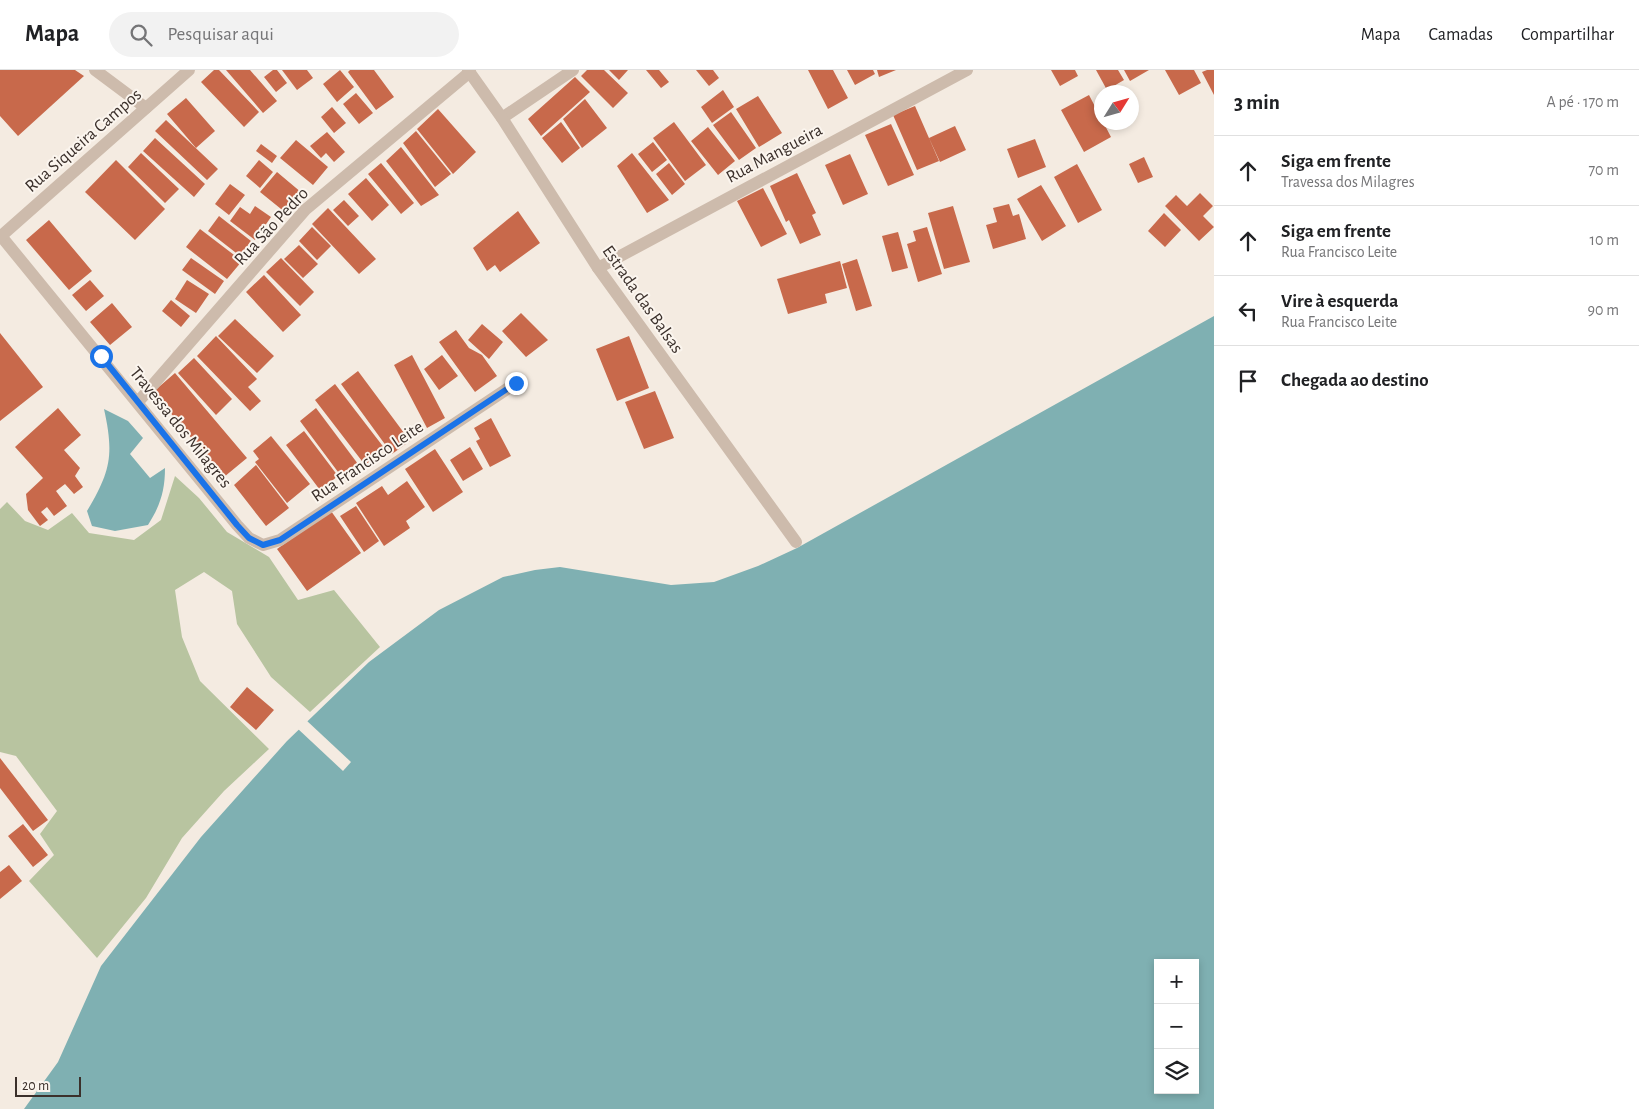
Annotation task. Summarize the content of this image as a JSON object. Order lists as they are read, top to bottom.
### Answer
{
  "streets": {
    "street": [
      "Rua Siqueira Campos",
      "Rua Mangueira",
      "Rua São Pedro",
      "Estrada das Balsas",
      "Travessa dos Milagres",
      "Rua Francisco Leite"
    ]
  },
  "crossings": [
    ["Rua Siqueira Campos", "Travessa dos Milagres"],
    ["Rua Mangueira", "Estrada das Balsas"],
    ["Rua São Pedro", "Estrada das Balsas"],
    ["Rua São Pedro", "Travessa dos Milagres"],
    ["Travessa dos Milagres", "Rua Francisco Leite"]
  ],
  "scale_bar": "20 m",
  "north": "top right",
  "page": {
    "header": "Mapa",
    "search": "Pesquisar aqui",
    "nav": ["Mapa", "Camadas", "Compartilhar"],
    "heading": ["3 min", "A pé · 170 m"],
    "list": [
      ["Siga em frente", "Travessa dos Milagres", "70 m"],
      ["Siga em frente", "Rua Francisco Leite", "10 m"],
      ["Vire à esquerda", "Rua Francisco Leite", "90 m"],
      "Chegada ao destino"
    ],
    "map_buttons": ["+", "−"],
    "scale": "20 m"
  }
}
